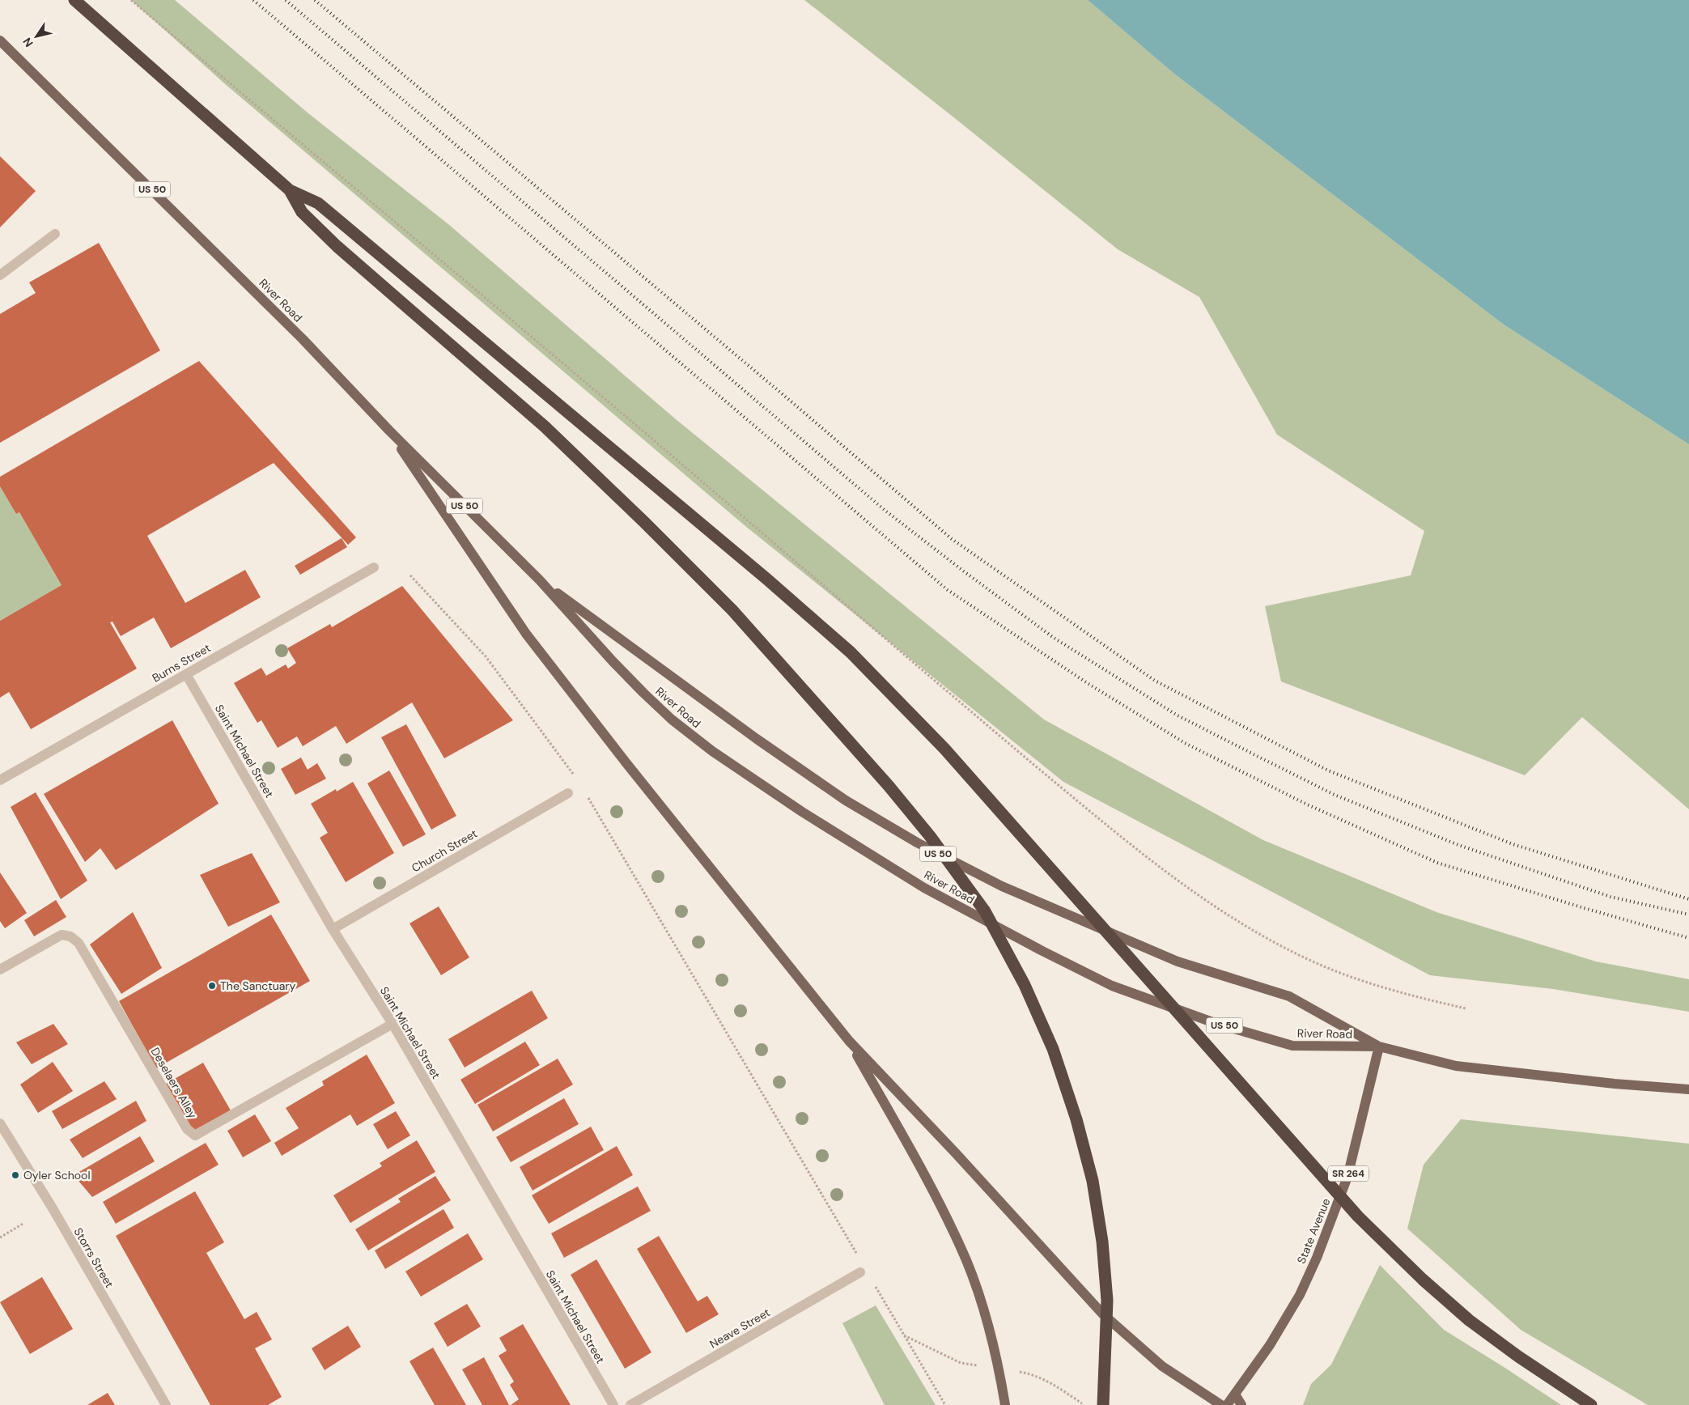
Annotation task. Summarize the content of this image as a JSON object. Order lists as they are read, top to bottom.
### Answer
{
  "streets": {
    "main road": [
      "US 50",
      "River Road",
      "SR 264",
      "State Avenue"
    ],
    "street": [
      "Burns Street",
      "Saint Michael Street",
      "Church Street",
      "Deselaers Alley",
      "Storrs Street",
      "Neave Street"
    ]
  },
  "crossings": [
    ["River Road", "State Avenue"],
    ["Burns Street", "Saint Michael Street"],
    ["Saint Michael Street", "Church Street"],
    ["Saint Michael Street", "Deselaers Alley"]
  ],
  "places": ["The Sanctuary", "Oyler School"],
  "north": "bottom left"
}
